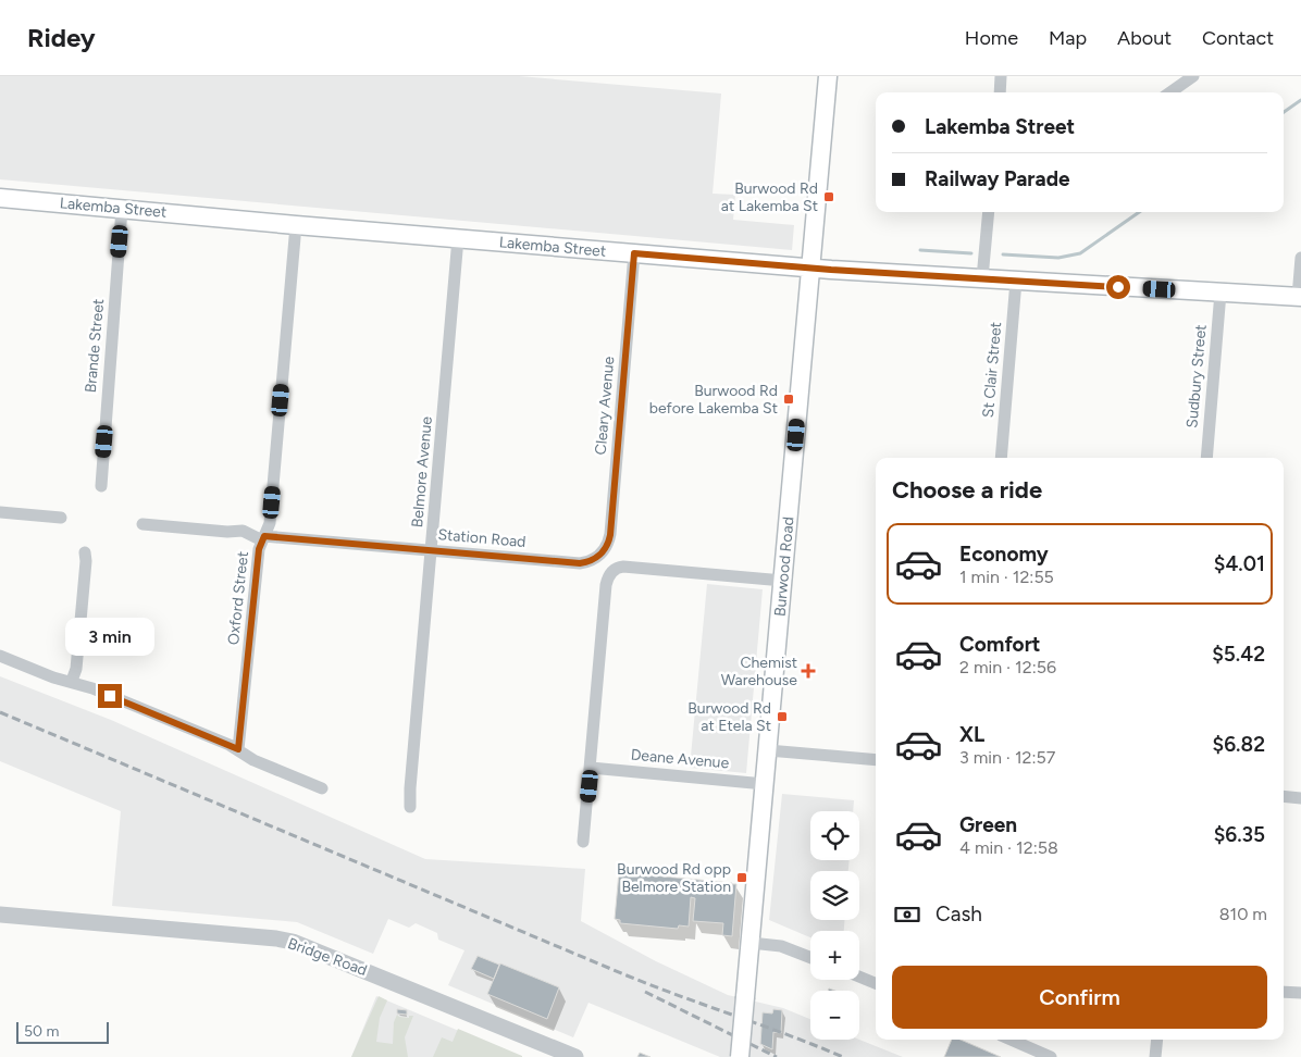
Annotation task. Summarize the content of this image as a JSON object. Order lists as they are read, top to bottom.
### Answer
{
  "streets": {
    "main road": ["Lakemba Street", "Burwood Road"],
    "street": [
      "Brande Street",
      "St Clair Street",
      "Sudbury Street",
      "Cleary Avenue",
      "Belmore Avenue",
      "Station Road",
      "Oxford Street",
      "Deane Avenue",
      "Bridge Road"
    ]
  },
  "crossings": [
    ["Lakemba Street", "Brande Street"],
    ["Lakemba Street", "St Clair Street"],
    ["Lakemba Street", "Sudbury Street"],
    ["Lakemba Street", "Cleary Avenue"],
    ["Lakemba Street", "Belmore Avenue"],
    ["Lakemba Street", "Burwood Road"],
    ["Lakemba Street", "Oxford Street"],
    ["Cleary Avenue", "Station Road"],
    ["Belmore Avenue", "Station Road"],
    ["Station Road", "Oxford Street"],
    ["Burwood Road", "Deane Avenue"]
  ],
  "places": {
    "transit": [
      "Burwood Rd at Lakemba St",
      "Burwood Rd before Lakemba St",
      "Burwood Rd at Etela St",
      "Burwood Rd opp Belmore Station"
    ],
    "health": ["Chemist Warehouse"]
  },
  "scale_bar": "50 m",
  "page": {
    "header": "Ridey",
    "nav": [
      "Home",
      "Map",
      "About",
      "Contact"
    ],
    "banner": ["Lakemba Street", "Railway Parade"],
    "heading": "Choose a ride",
    "list": [
      {
        "name": "Economy",
        "note": "1 min · 12:55",
        "value": "$4.01"
      },
      {
        "name": "Comfort",
        "note": "2 min · 12:56",
        "value": "$5.42"
      },
      {
        "name": "XL",
        "note": "3 min · 12:57",
        "value": "$6.82"
      },
      {
        "name": "Green",
        "note": "4 min · 12:58",
        "value": "$6.35"
      }
    ],
    "bubble": "3 min",
    "map_buttons": ["+", "−"],
    "pay": ["Cash", "810 m"],
    "buttons": "Confirm",
    "scale": "50 m"
  }
}
